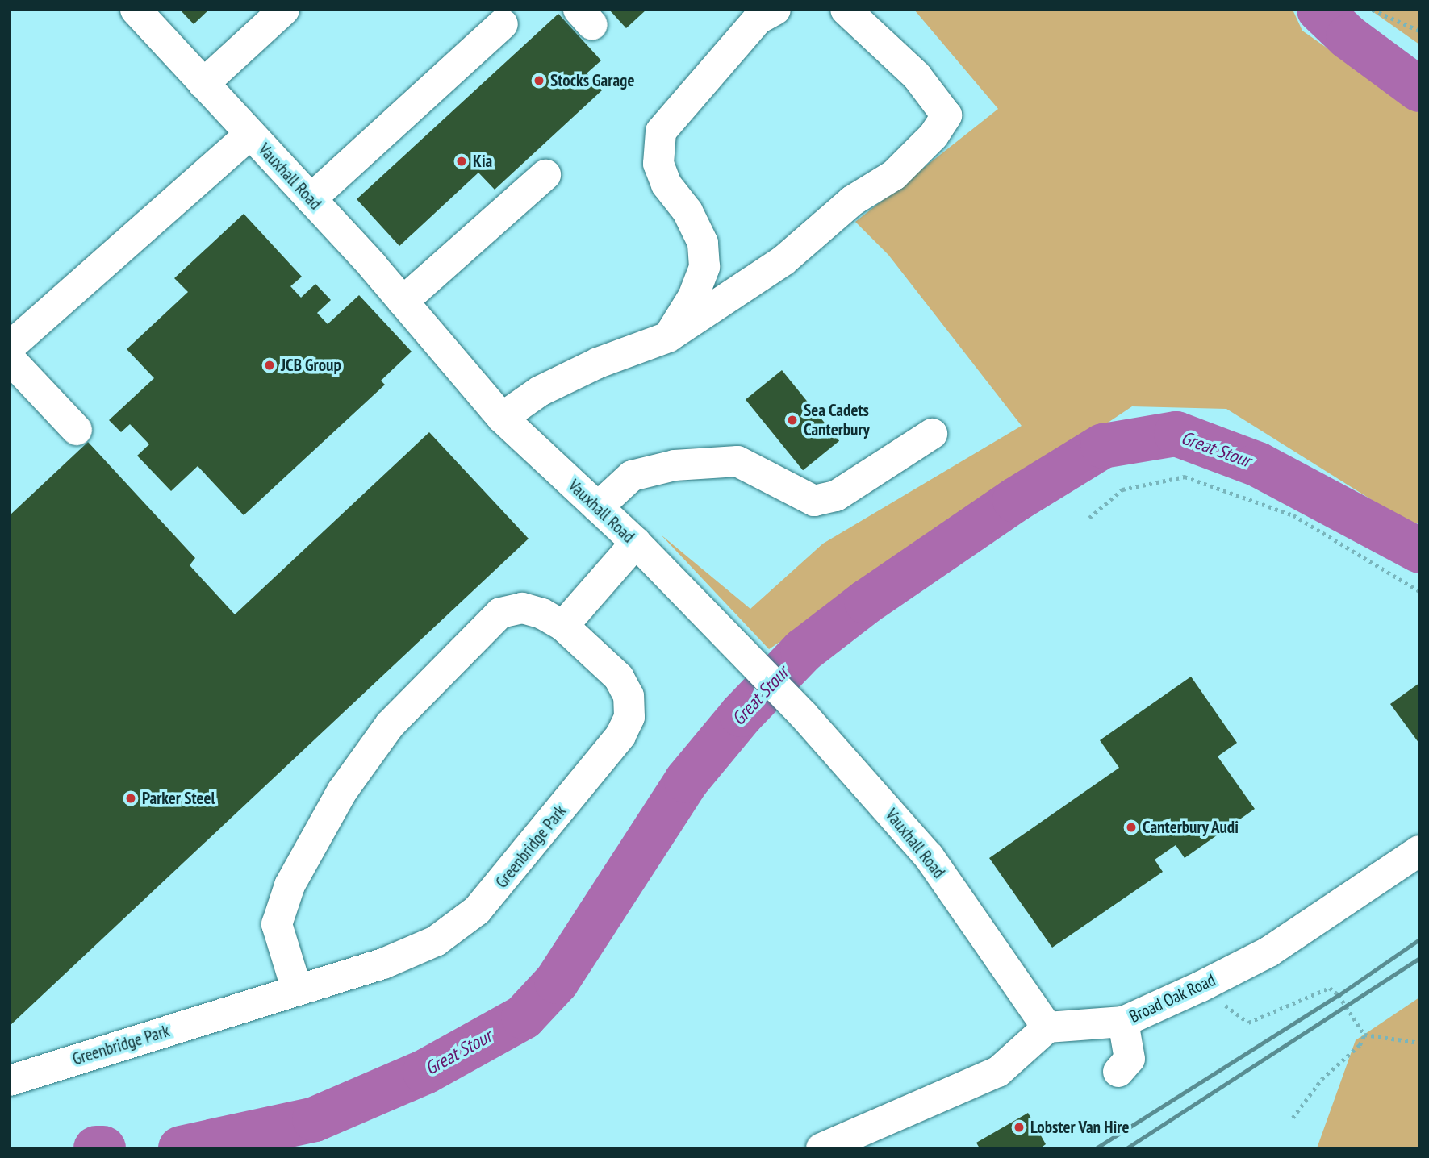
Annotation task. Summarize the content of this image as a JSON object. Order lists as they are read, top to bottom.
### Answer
{
  "streets": {
    "street": ["Vauxhall Road", "Greenbridge Park", "Broad Oak Road"]
  },
  "crossings": [
    ["Vauxhall Road", "Broad Oak Road"]
  ],
  "water": ["Great Stour"],
  "places": [
    "Stocks Garage",
    "Kia",
    "JCB Group",
    "Sea Cadets Canterbury",
    "Parker Steel",
    "Canterbury Audi",
    "Lobster Van Hire"
  ]
}
